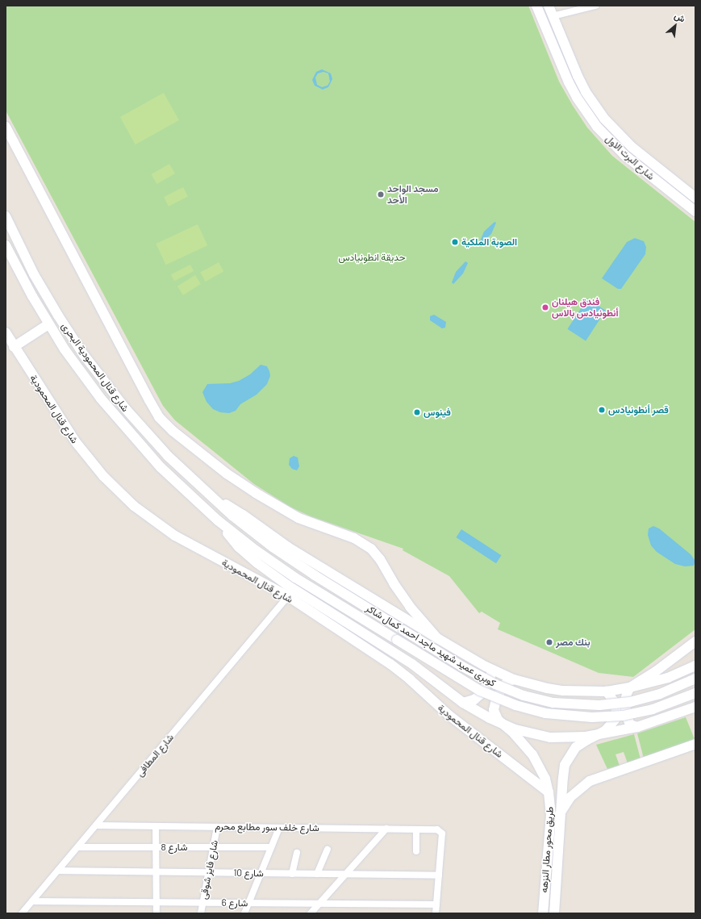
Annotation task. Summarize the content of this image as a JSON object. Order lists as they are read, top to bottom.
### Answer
{
  "streets": {
    "main road": [
      "شارع البرت الاول",
      "شارع قنال المحمودية البحرى",
      "شارع قنال المحمودية",
      "كوبرى عميد شهيد ماجد احمد كمال شاكر",
      "طريق محور مطار النزهه"
    ],
    "street": [
      "شارع المطافى",
      "شارع خلف سور مطابع محرم",
      "شارع 8",
      "شارع فايز شوقى",
      "شارع 10",
      "شارع 6"
    ]
  },
  "crossings": [
    ["شارع قنال المحمودية البحرى", "كوبرى عميد شهيد ماجد احمد كمال شاكر"],
    ["شارع قنال المحمودية", "شارع المطافى"],
    ["شارع قنال المحمودية", "طريق محور مطار النزهه"],
    ["شارع المطافى", "شارع خلف سور مطابع محرم"],
    ["شارع المطافى", "شارع 8"],
    ["شارع المطافى", "شارع 10"],
    ["شارع المطافى", "شارع 6"],
    ["شارع خلف سور مطابع محرم", "شارع فايز شوقى"],
    ["شارع خلف سور مطابع محرم", "شارع 10"],
    ["شارع 8", "شارع فايز شوقى"],
    ["شارع فايز شوقى", "شارع 10"],
    ["شارع فايز شوقى", "شارع 6"]
  ],
  "parks": ["حديقة انطونيادس"],
  "places": [
    "مسجد الواحد الأحد",
    "الصوبة الملكية",
    "فندق هيلنان أنطونيادس بالاس",
    "قصر أنطونيادس",
    "فينوس",
    "بنك مصر"
  ],
  "north": "top right"
}
